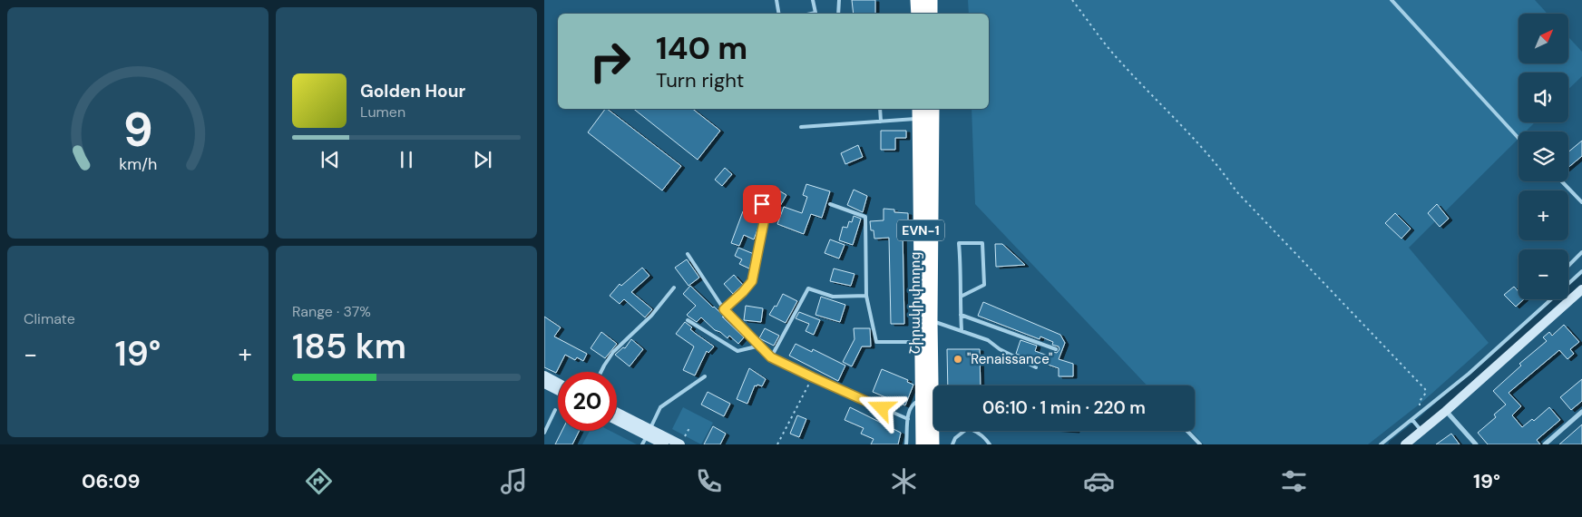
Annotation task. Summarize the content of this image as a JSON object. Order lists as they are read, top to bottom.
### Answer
{
  "streets": {
    "highway": ["EVN-1", "Շիրակի փողոց"]
  },
  "places": ["\"Renaissance\""],
  "north": "top right",
  "page": {
    "map_buttons": ["+", "−"],
    "turn": ["140 m", "Turn right"],
    "song": ["Golden Hour", "Lumen"],
    "tile": [
      "Climate",
      ["Range · 37%", "185 km"]
    ],
    "heat": ["−", "19°", "+"],
    "limit": "20",
    "trip": "06:10 · 1 min · 220 m",
    "tabs": ["06:09", "19°"],
    "gauge": ["9", "km/h"]
  }
}
